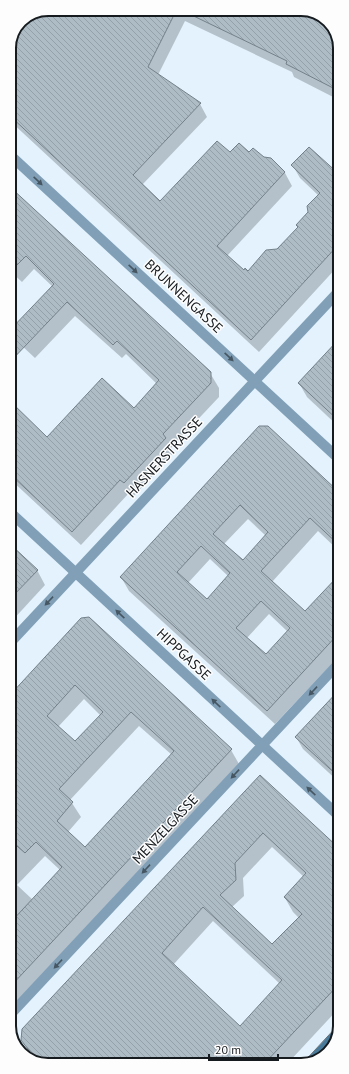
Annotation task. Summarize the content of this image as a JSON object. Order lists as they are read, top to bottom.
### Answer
{
  "streets": {
    "street": [
      "BRUNNENGASSE",
      "HASNERSTRASSE",
      "HIPPGASSE",
      "MENZELGASSE"
    ]
  },
  "crossings": [
    ["BRUNNENGASSE", "HASNERSTRASSE"],
    ["HASNERSTRASSE", "HIPPGASSE"],
    ["HIPPGASSE", "MENZELGASSE"]
  ],
  "one_way": ["BRUNNENGASSE", "HIPPGASSE", "MENZELGASSE"],
  "scale_bar": "20 m"
}
